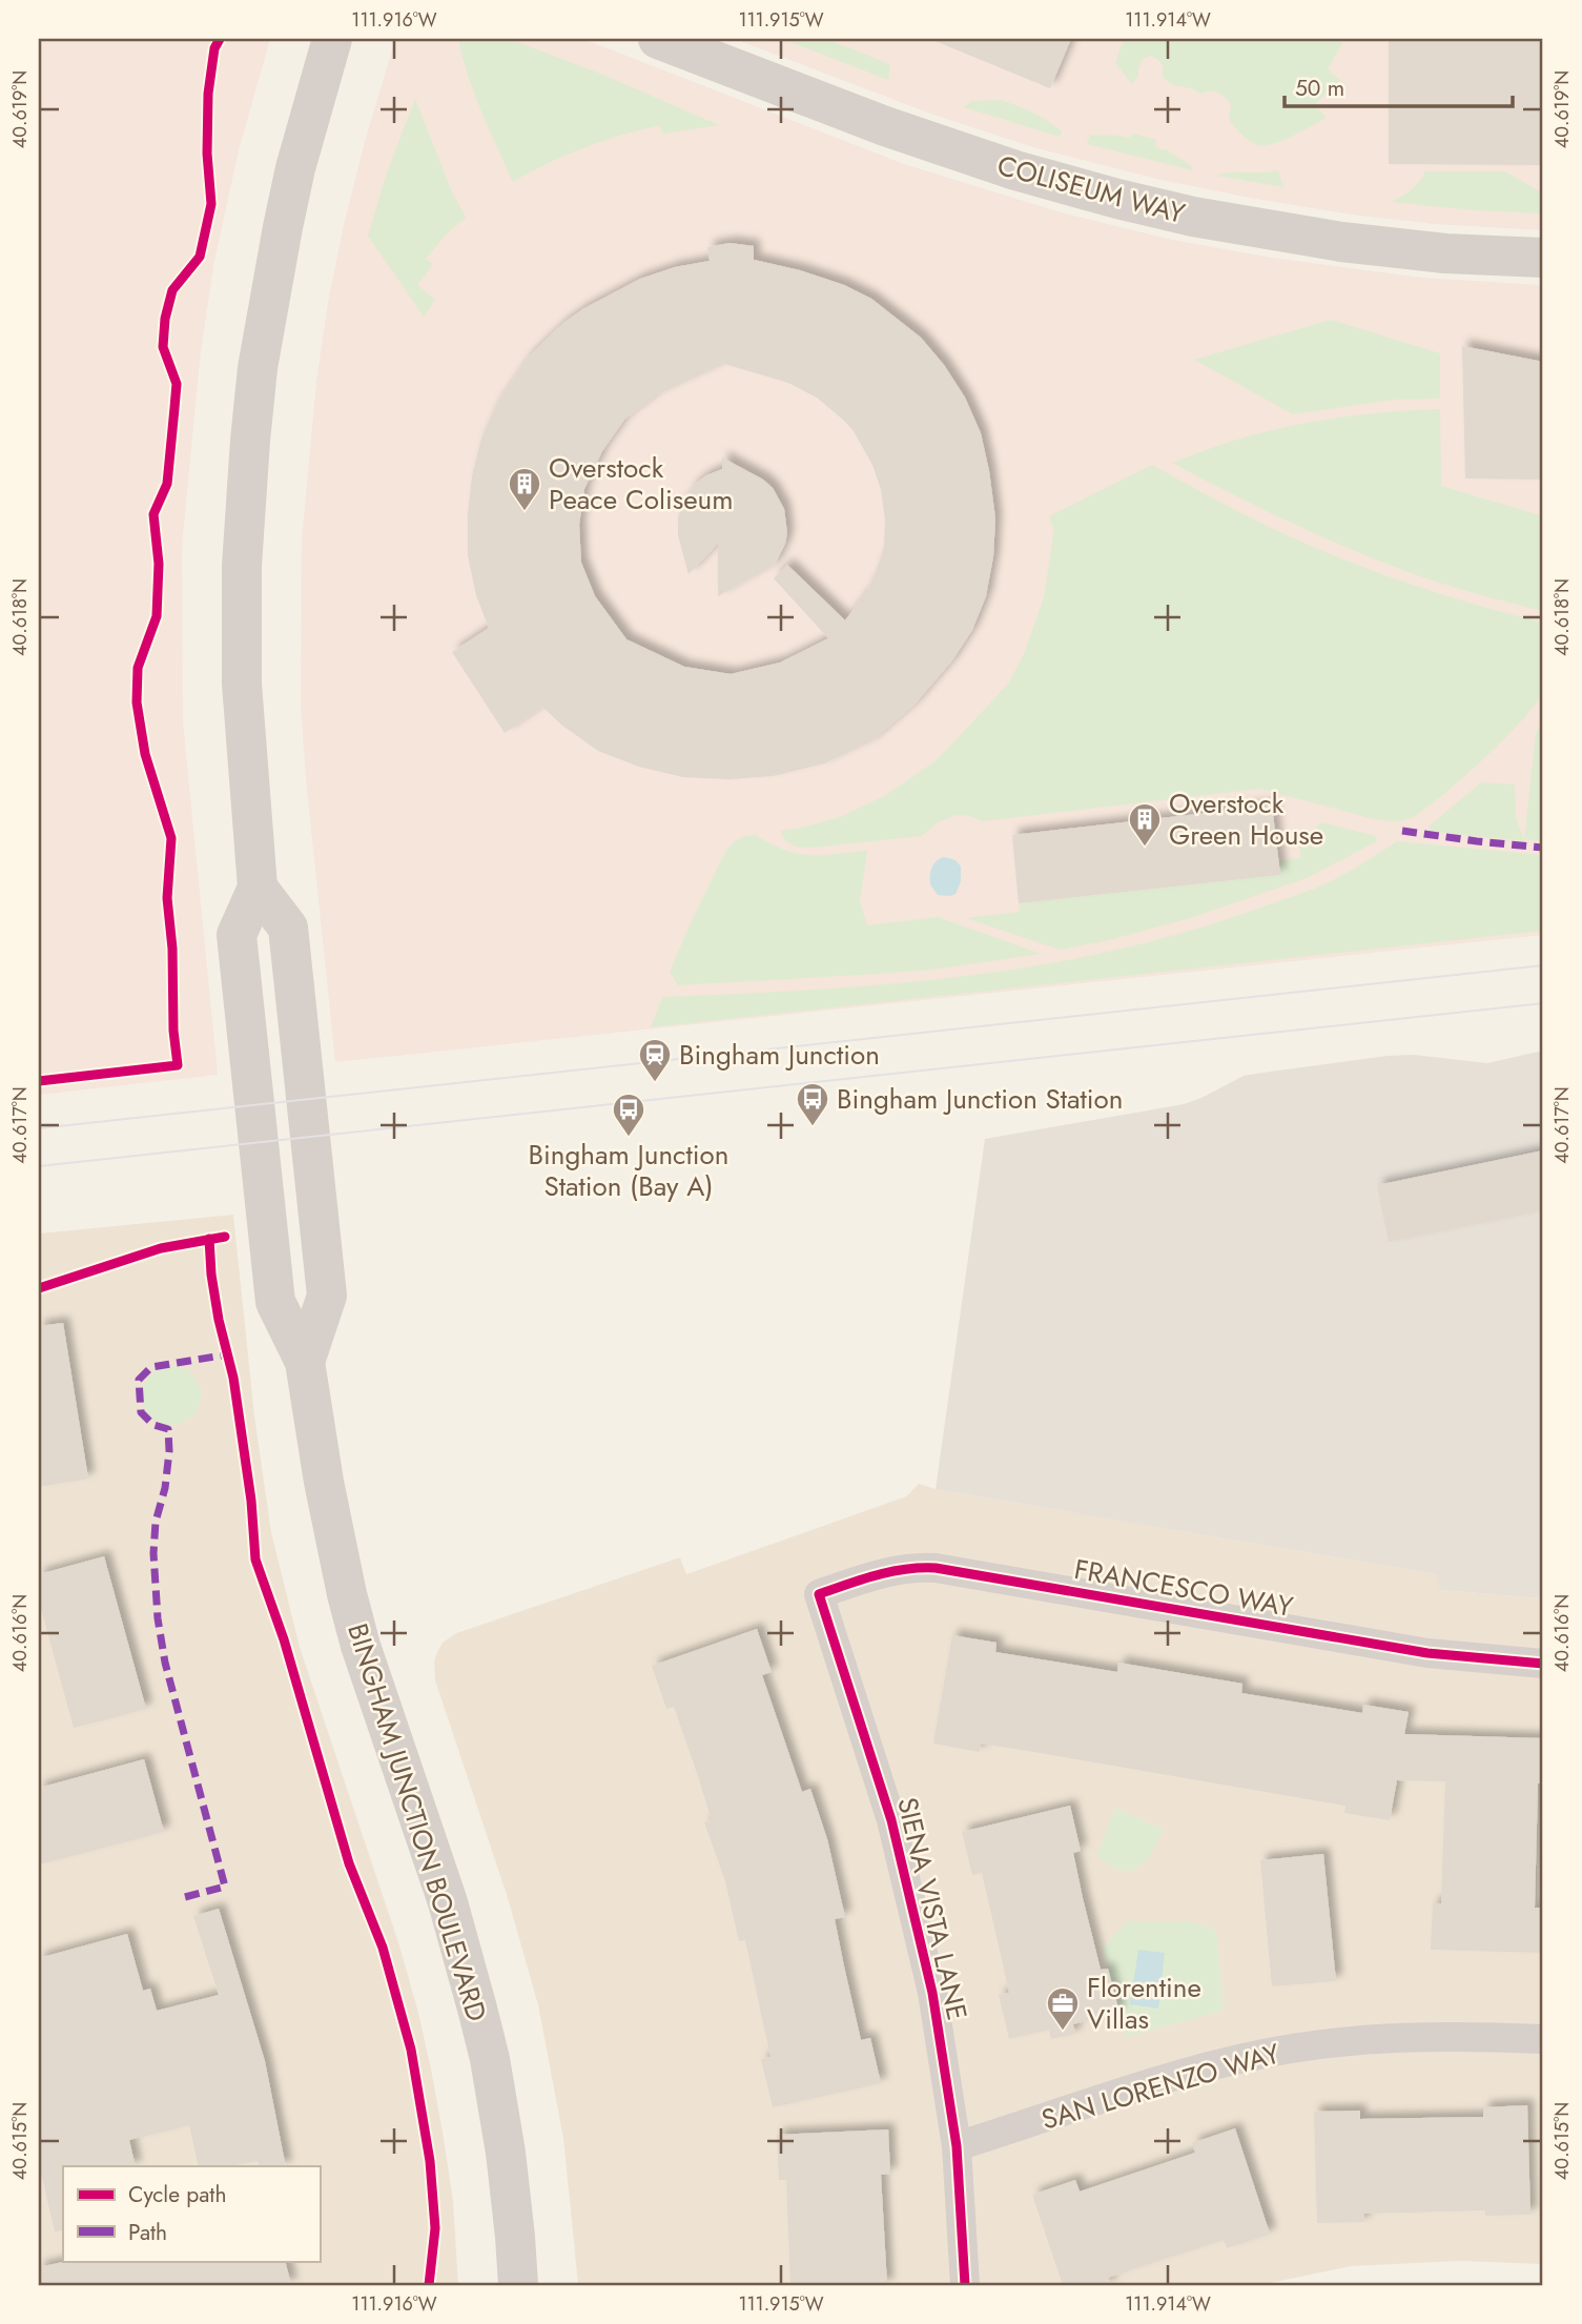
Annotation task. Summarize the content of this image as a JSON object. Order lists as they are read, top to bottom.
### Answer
{
  "streets": {
    "main road": ["COLISEUM WAY", "BINGHAM JUNCTION BOULEVARD"],
    "street": ["FRANCESCO WAY", "SIENA VISTA LANE", "SAN LORENZO WAY"]
  },
  "crossings": [
    ["FRANCESCO WAY", "SIENA VISTA LANE"],
    ["SIENA VISTA LANE", "SAN LORENZO WAY"]
  ],
  "places": {
    "building": ["Overstock Peace Coliseum", "Overstock Green House"],
    "station": ["Bingham Junction"],
    "bus stop": ["Bingham Junction Station", "Bingham Junction Station (Bay A)"],
    "office": ["Florentine Villas"]
  },
  "legend": ["Cycle path", "Path"],
  "scale_bar": "50 m",
  "coordinates": [
    "111.916°W",
    "111.915°W",
    "111.914°W",
    "40.619°N",
    "40.618°N",
    "40.617°N",
    "40.616°N",
    "40.615°N"
  ]
}
